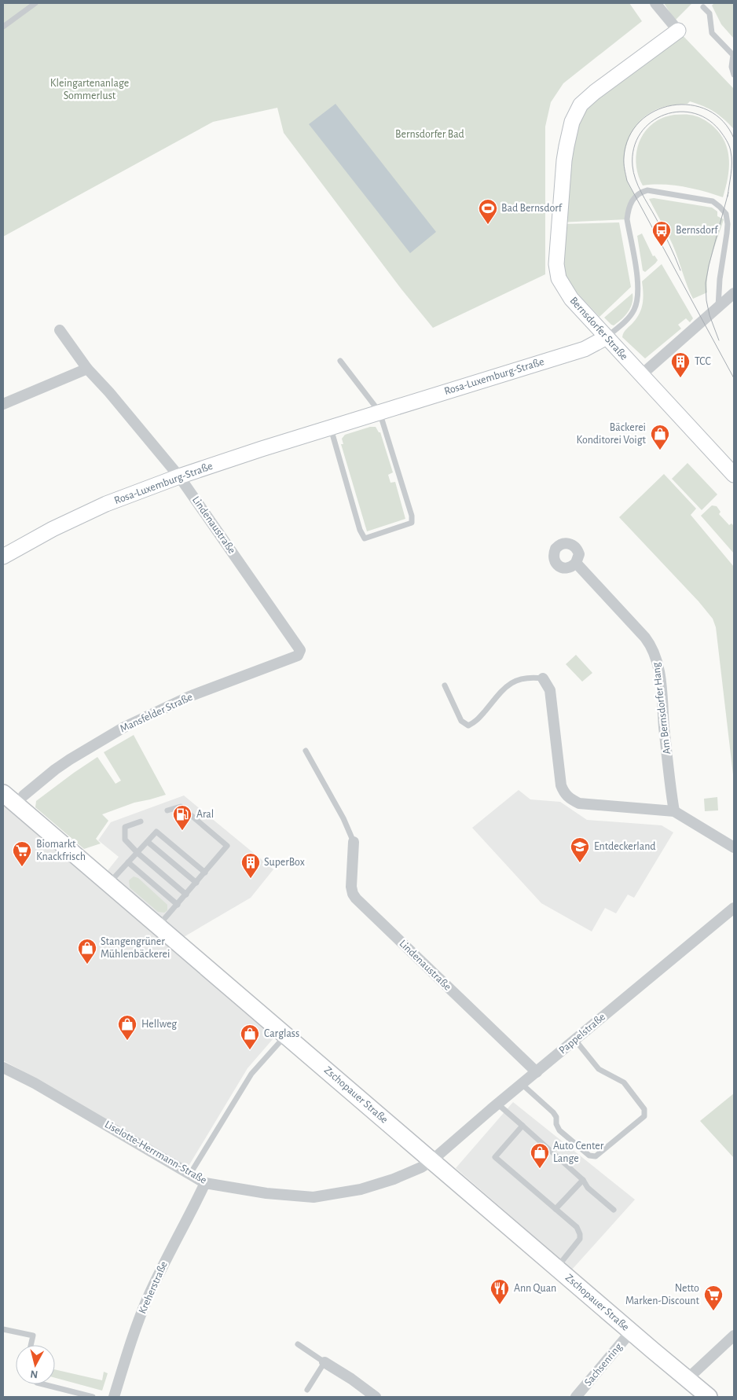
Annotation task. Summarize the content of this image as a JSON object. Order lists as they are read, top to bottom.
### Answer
{
  "streets": {
    "main road": ["Zschopauer Straße"],
    "street": [
      "Bernsdorfer Straße",
      "Rosa-Luxemburg-Straße",
      "Lindenaustraße",
      "Am Bernsdorfer Hang",
      "Mansfelder Straße",
      "Pappelstraße",
      "Liselotte-Herrmann-Straße",
      "Kreherstraße",
      "Sachsenring"
    ]
  },
  "crossings": [
    ["Bernsdorfer Straße", "Rosa-Luxemburg-Straße"],
    ["Rosa-Luxemburg-Straße", "Lindenaustraße"],
    ["Lindenaustraße", "Mansfelder Straße"],
    ["Lindenaustraße", "Pappelstraße"],
    ["Pappelstraße", "Zschopauer Straße"],
    ["Pappelstraße", "Liselotte-Herrmann-Straße"],
    ["Zschopauer Straße", "Liselotte-Herrmann-Straße"],
    ["Zschopauer Straße", "Sachsenring"],
    ["Liselotte-Herrmann-Straße", "Kreherstraße"]
  ],
  "parks": ["Kleingartenanlage Sommerlust", "Bernsdorfer Bad"],
  "places": {
    "sports": ["Bad Bernsdorf"],
    "bus stop": ["Bernsdorf"],
    "building": ["TCC", "SuperBox"],
    "shop": [
      "Bäckerei Konditorei Voigt",
      "Stangengrüner Mühlenbäckerei",
      "Hellweg",
      "Carglass",
      "Auto Center Lange"
    ],
    "fuel station": ["Aral"],
    "school or university": ["Entdeckerland"],
    "supermarket": ["Biomarkt Knackfrisch", "Netto Marken-Discount"],
    "restaurant": ["Ann Quan"]
  },
  "north": "bottom"
}
